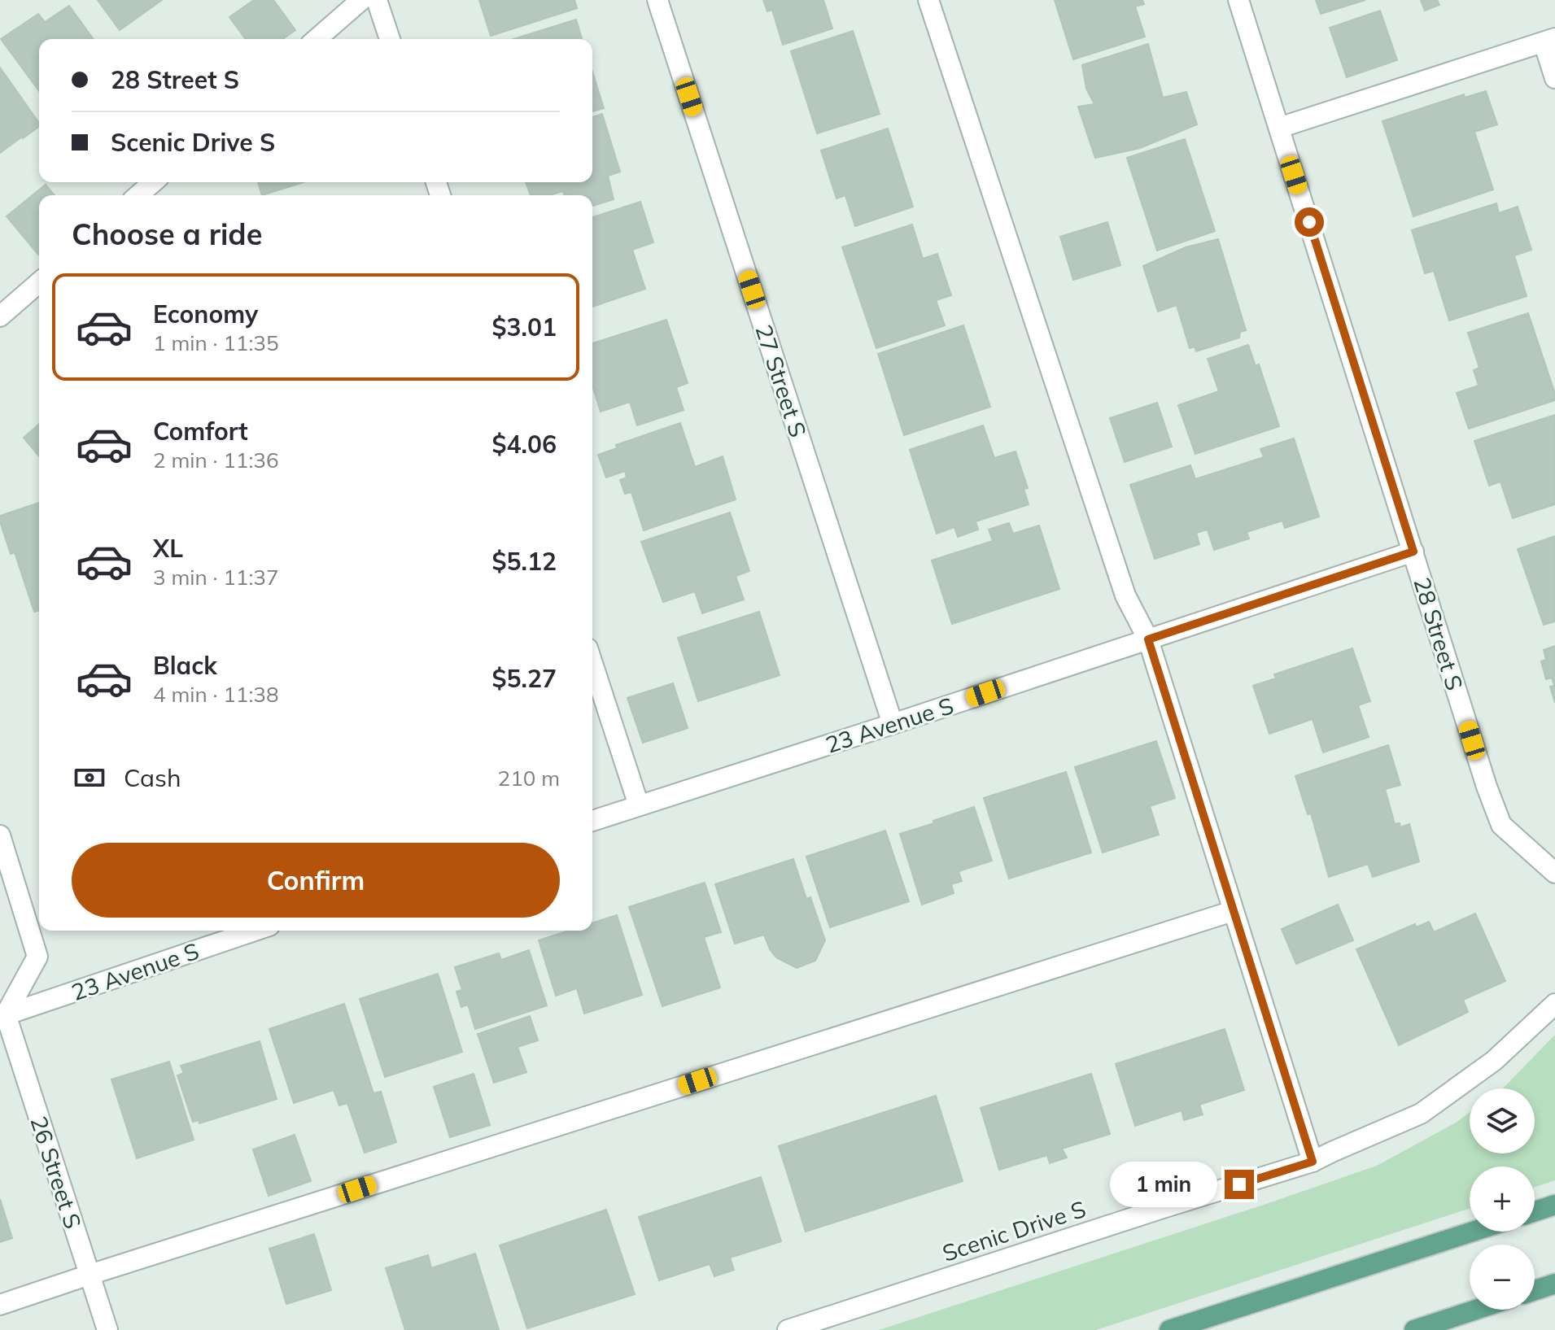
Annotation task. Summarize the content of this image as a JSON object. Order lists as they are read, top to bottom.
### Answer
{
  "streets": {
    "street": [
      "27 Street S",
      "28 Street S",
      "23 Avenue S",
      "26 Street S",
      "Scenic Drive S"
    ]
  },
  "crossings": [
    ["27 Street S", "23 Avenue S"],
    ["28 Street S", "23 Avenue S"],
    ["23 Avenue S", "26 Street S"]
  ],
  "page": {
    "banner": ["28 Street S", "Scenic Drive S"],
    "heading": "Choose a ride",
    "list": [
      {
        "name": "Economy",
        "note": "1 min · 11:35",
        "value": "$3.01"
      },
      {
        "name": "Comfort",
        "note": "2 min · 11:36",
        "value": "$4.06"
      },
      {
        "name": "XL",
        "note": "3 min · 11:37",
        "value": "$5.12"
      },
      {
        "name": "Black",
        "note": "4 min · 11:38",
        "value": "$5.27"
      }
    ],
    "pay": ["Cash", "210 m"],
    "buttons": "Confirm",
    "map_buttons": ["+", "−"],
    "bubble": "1 min"
  }
}
